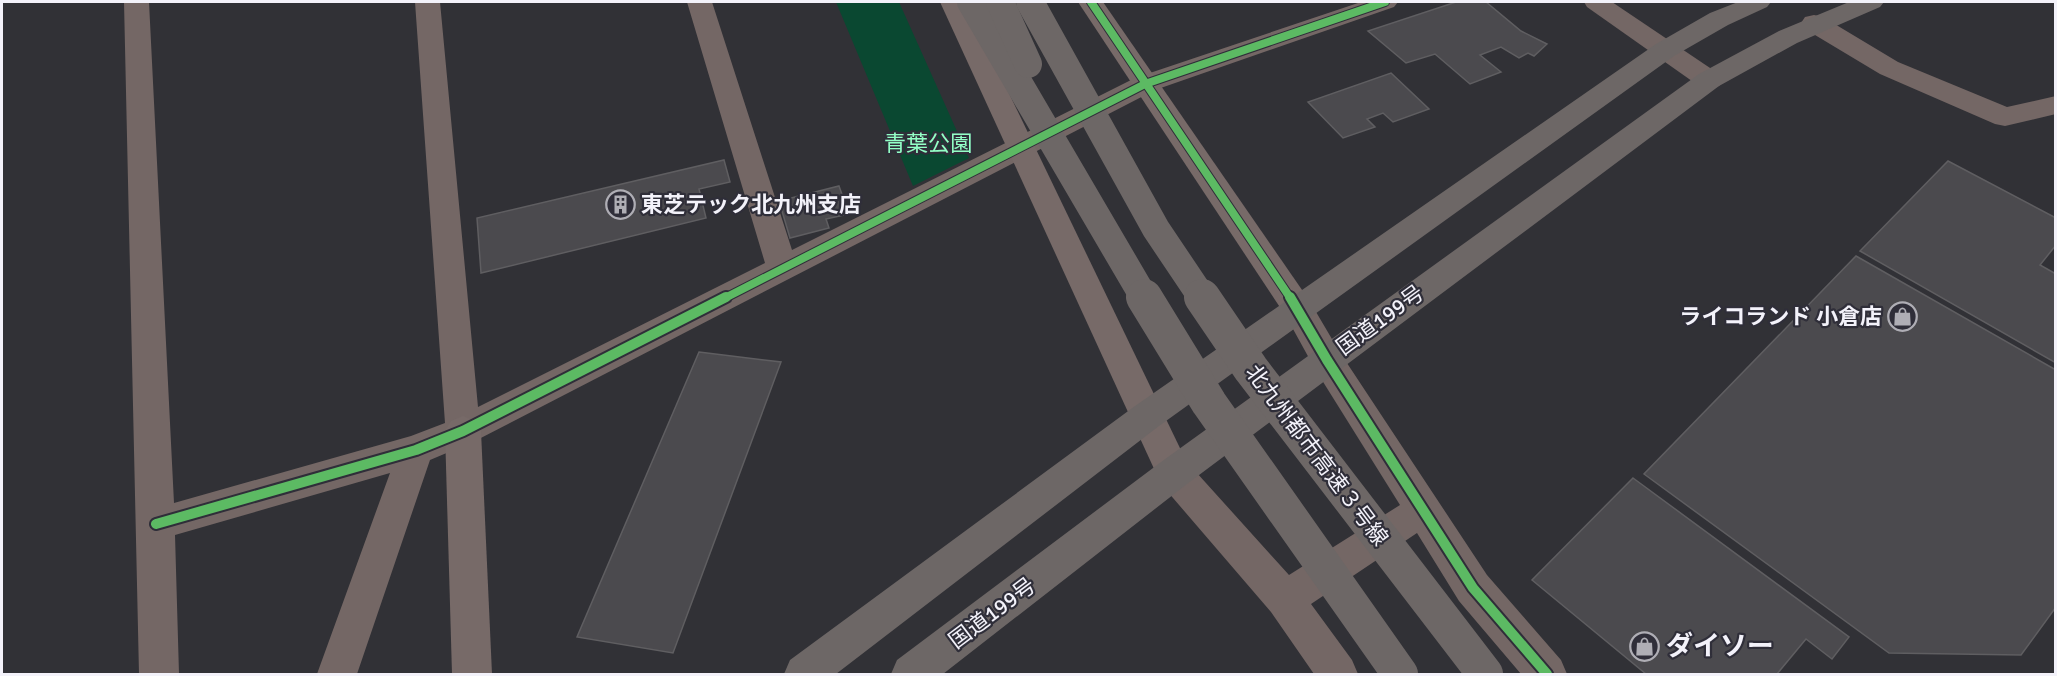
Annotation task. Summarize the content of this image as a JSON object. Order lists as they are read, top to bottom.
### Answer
{
  "streets": {
    "highway": ["国道199号", "北九州都市高速３号線"]
  },
  "parks": ["青葉公園"],
  "places": {
    "building": ["東芝テック北九州支店"],
    "shop": ["ライコランド 小倉店", "ダイソー"]
  }
}
